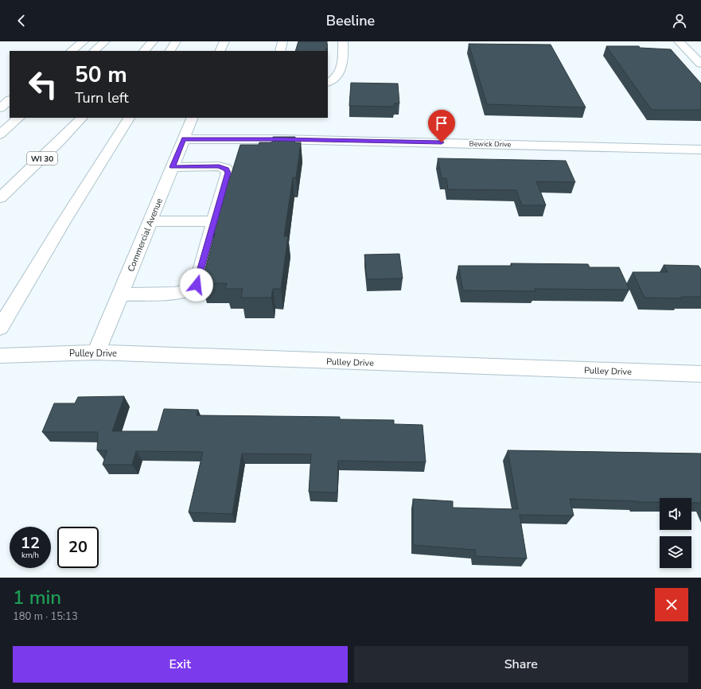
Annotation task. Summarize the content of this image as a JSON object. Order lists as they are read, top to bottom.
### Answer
{
  "streets": {
    "main road": [
      "Bewick Drive",
      "WI 30",
      "Commercial Avenue",
      "Pulley Drive"
    ]
  },
  "crossings": [
    ["Bewick Drive", "Commercial Avenue"],
    ["Commercial Avenue", "Pulley Drive"]
  ],
  "page": {
    "header": "Beeline",
    "turn": ["50 m", "Turn left"],
    "speed": "12 km/h",
    "limit": "20",
    "heading": ["1 min", "180 m · 15:13"],
    "buttons": ["Exit", "Share"]
  }
}
